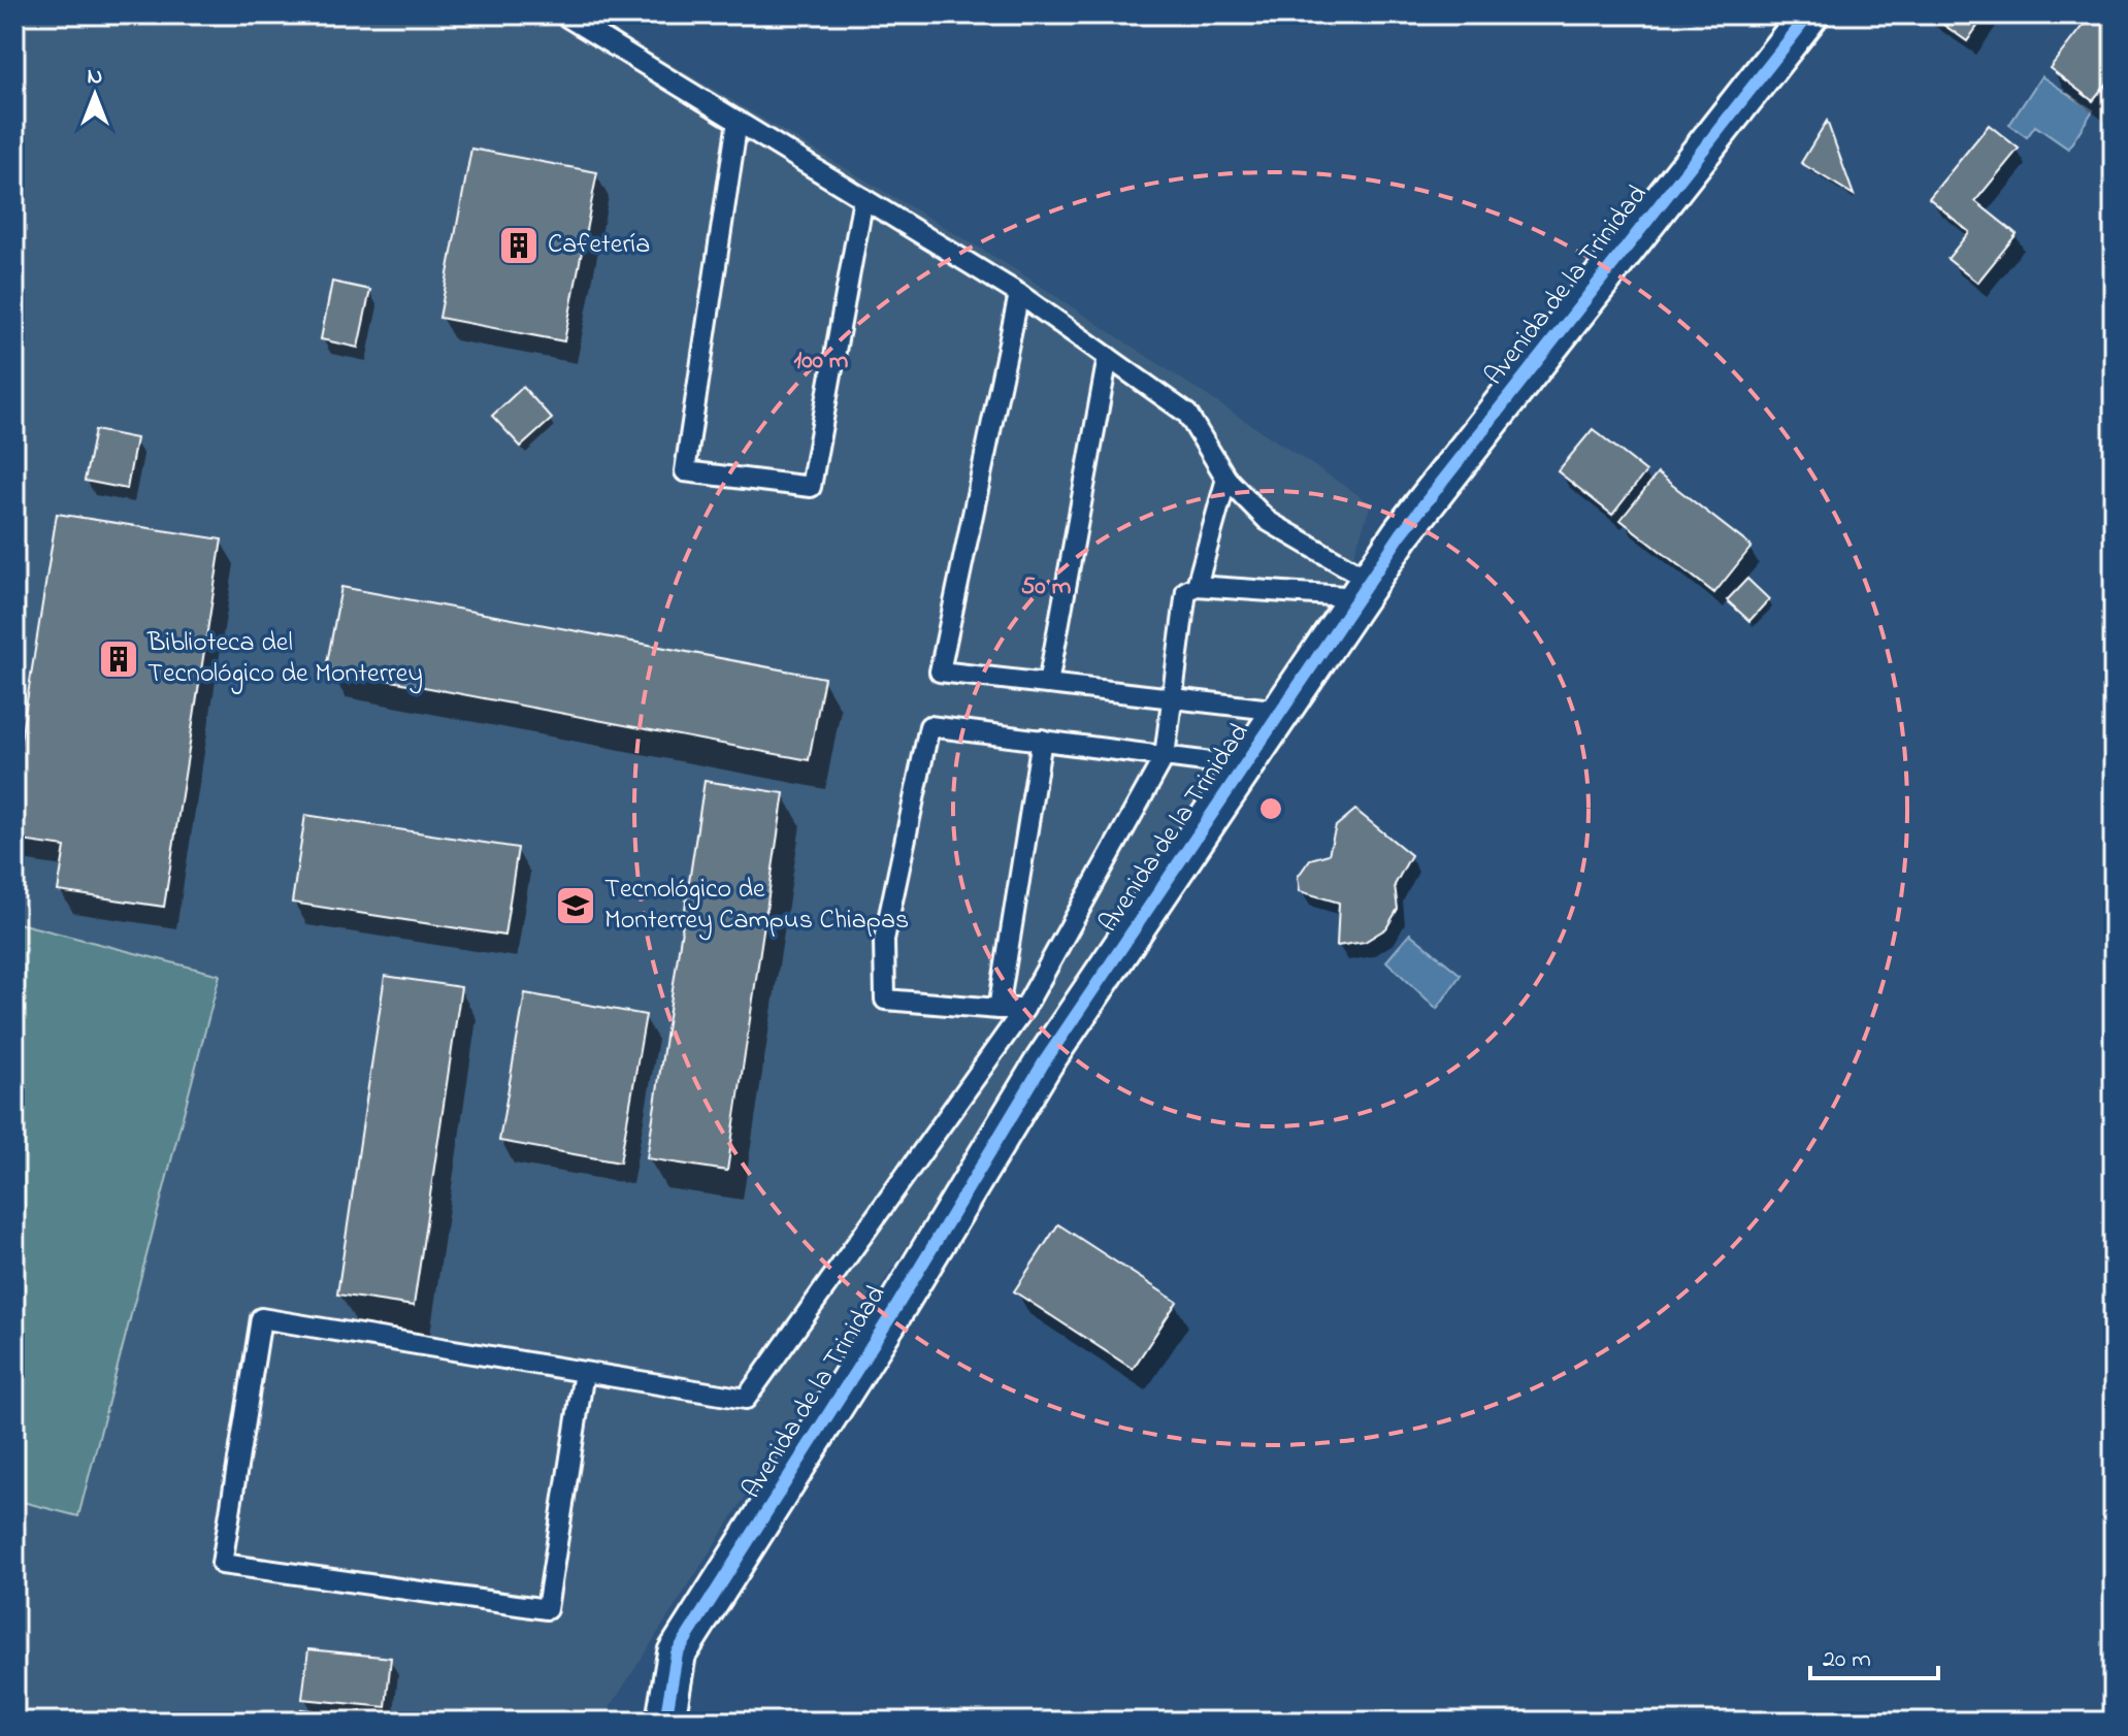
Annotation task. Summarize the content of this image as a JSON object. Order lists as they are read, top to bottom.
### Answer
{
  "streets": {
    "street": ["Avenida de la Trinidad"]
  },
  "places": {
    "building": ["Cafetería", "Biblioteca del Tecnológico de Monterrey"],
    "school or university": ["Tecnológico de Monterrey Campus Chiapas"]
  },
  "scale_bar": "20 m",
  "north": "top",
  "rings": ["100 m", "50 m"]
}
